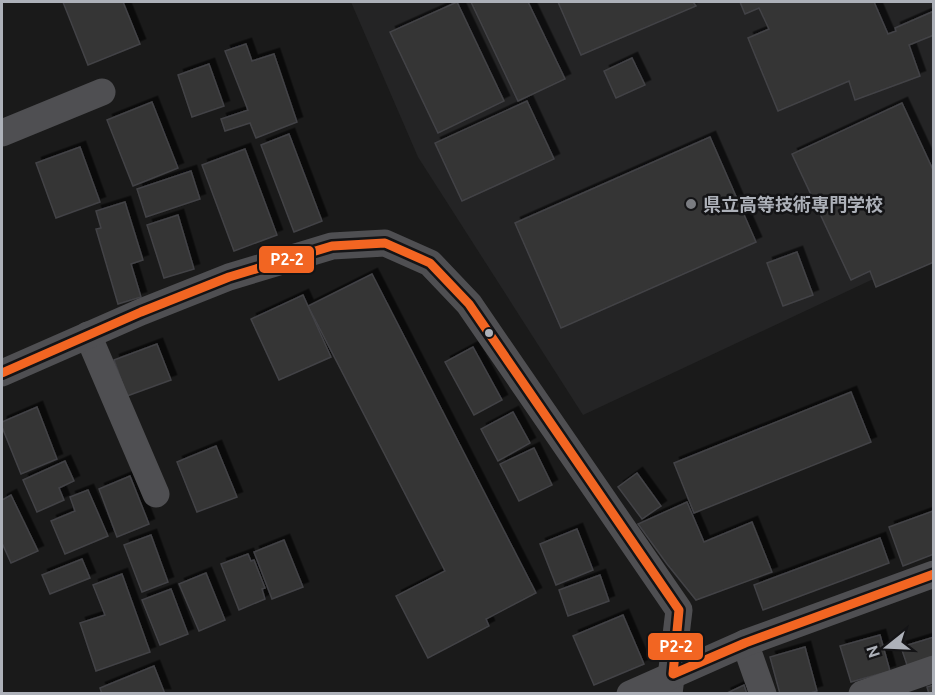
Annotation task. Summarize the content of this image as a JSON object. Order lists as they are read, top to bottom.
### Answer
{
  "places": ["県立高等技術専門学校"],
  "lines": ["transit line P2-2"],
  "north": "left"
}
